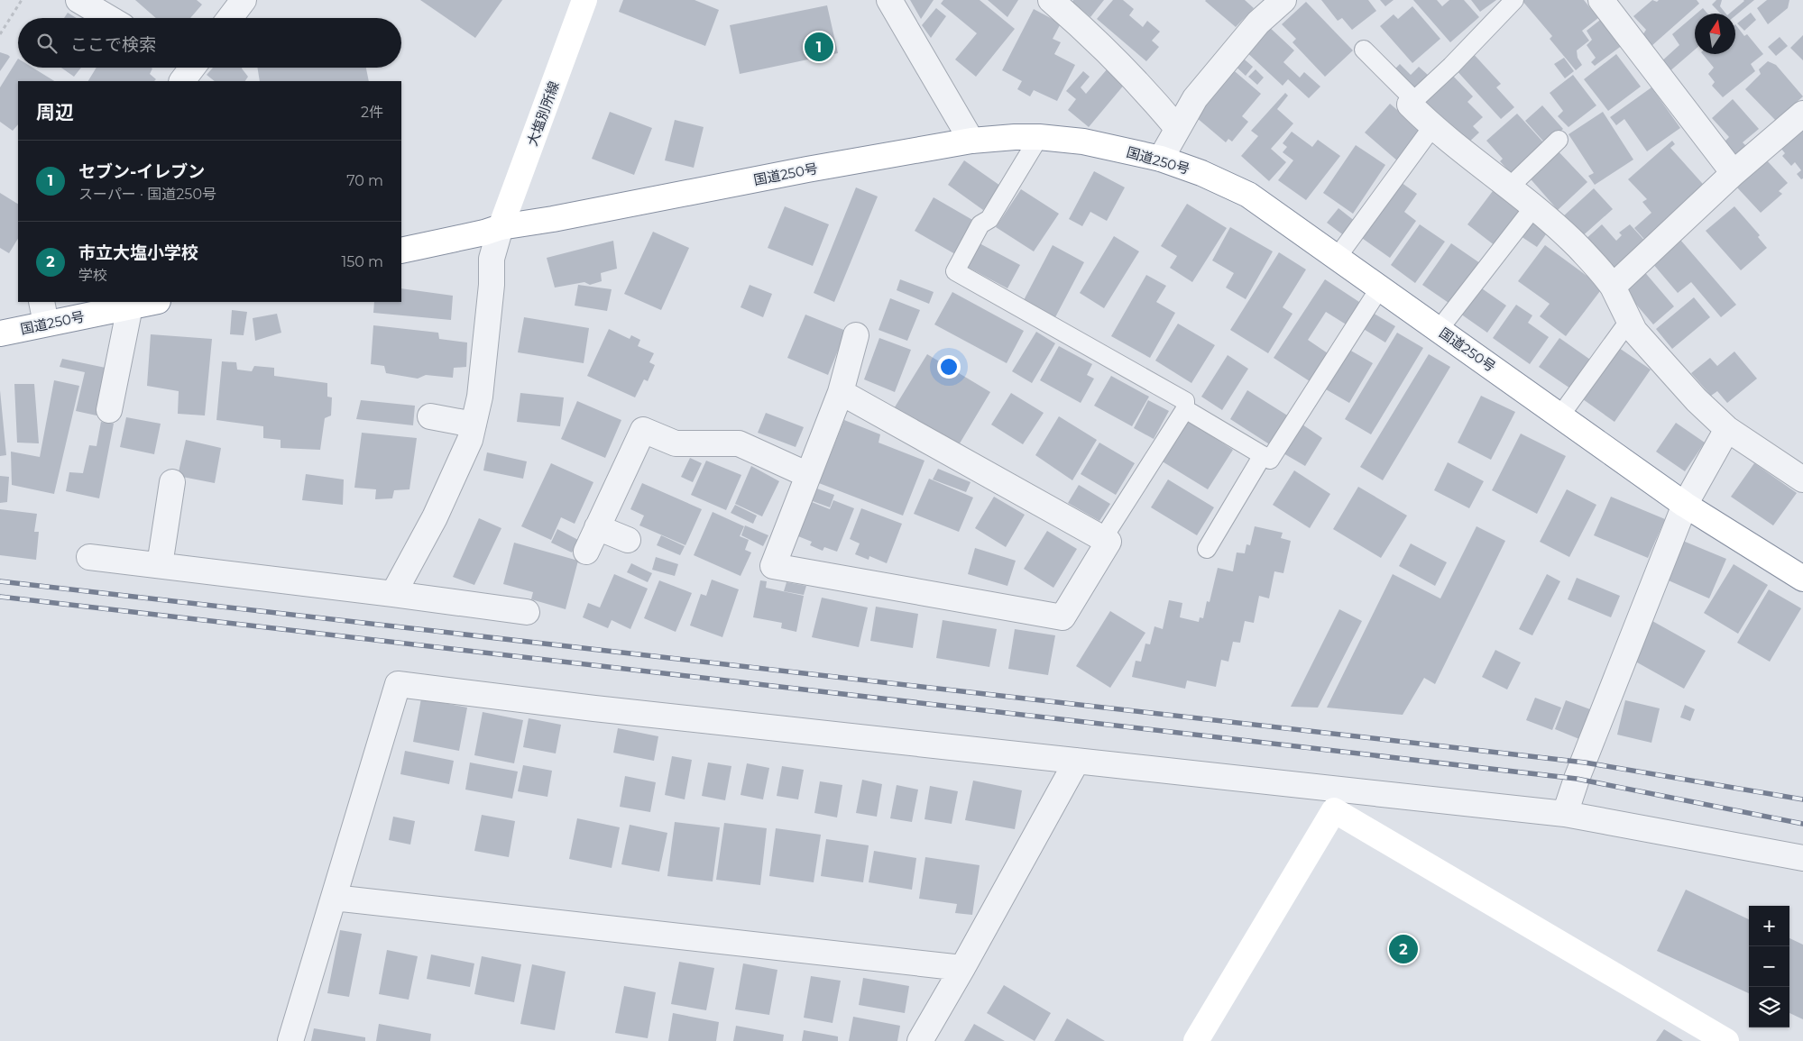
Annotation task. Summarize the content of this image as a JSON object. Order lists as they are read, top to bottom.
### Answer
{
  "streets": {
    "main road": ["大塩別所線", "国道250号"]
  },
  "crossings": [
    ["大塩別所線", "国道250号"]
  ],
  "north": "top",
  "page": {
    "search": "ここで検索",
    "pins": ["1", "2"],
    "heading": ["周辺", "2件"],
    "list": [
      {
        "mark": "1",
        "name": "セブン-イレブン",
        "note": "スーパー · 国道250号",
        "value": "70 m"
      },
      {
        "mark": "2",
        "name": "市立大塩小学校",
        "note": "学校",
        "value": "150 m"
      }
    ],
    "map_buttons": ["+", "−"]
  }
}
